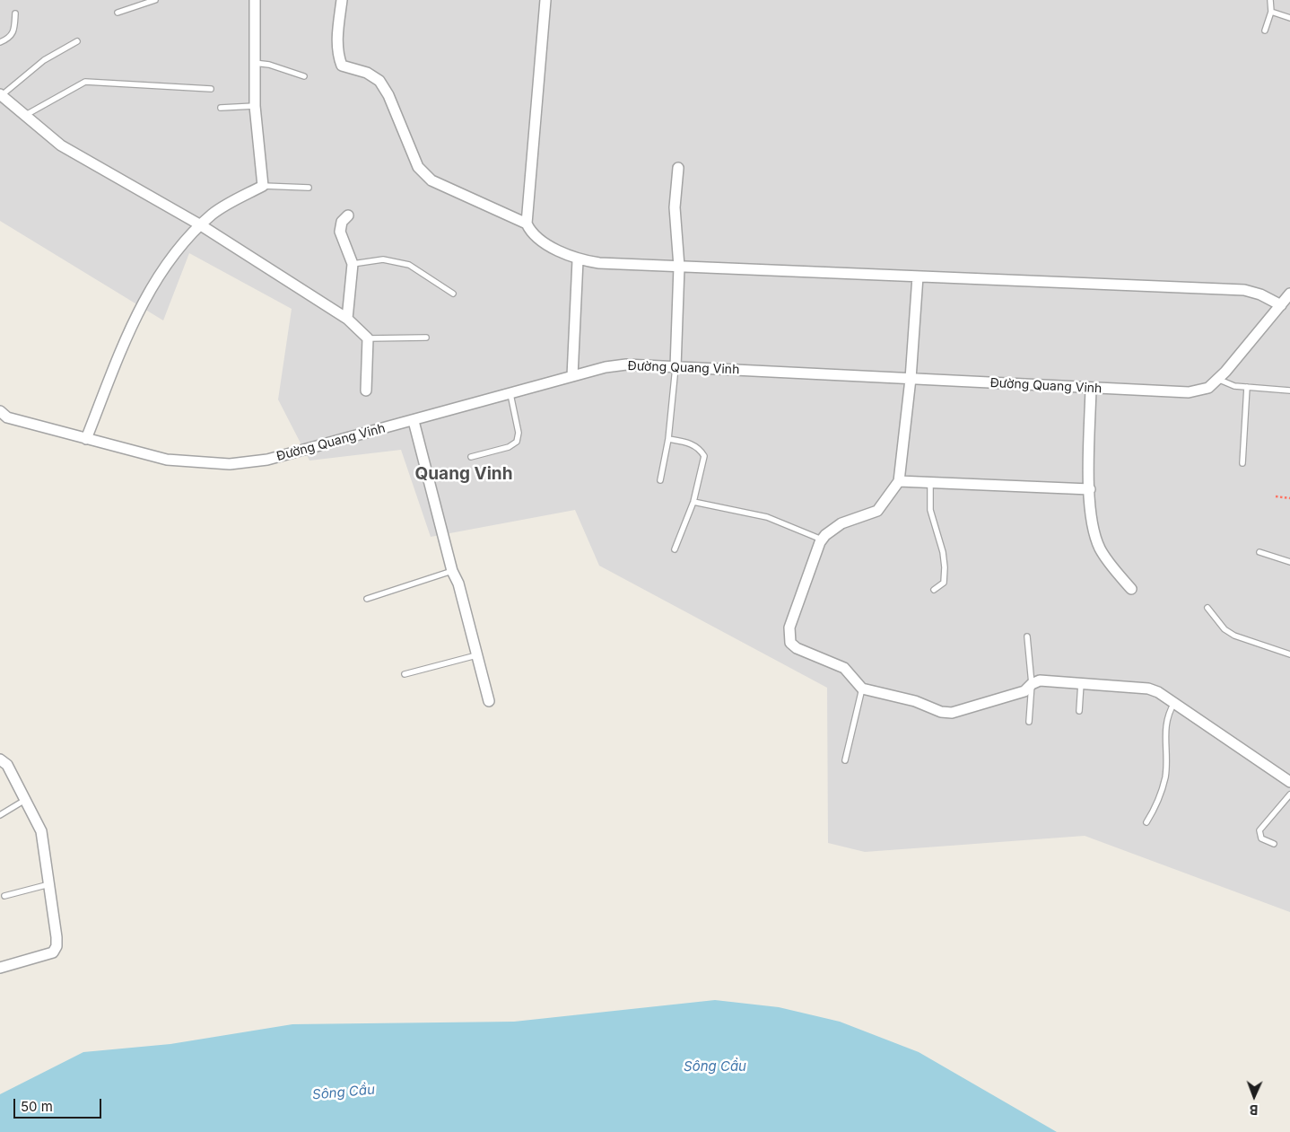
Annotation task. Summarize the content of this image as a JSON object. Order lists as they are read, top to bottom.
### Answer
{
  "streets": {
    "street": ["Đường Quang Vinh"]
  },
  "districts": ["Quang Vinh"],
  "water": ["Sông Cầu"],
  "scale_bar": "50 m",
  "north": "bottom"
}
